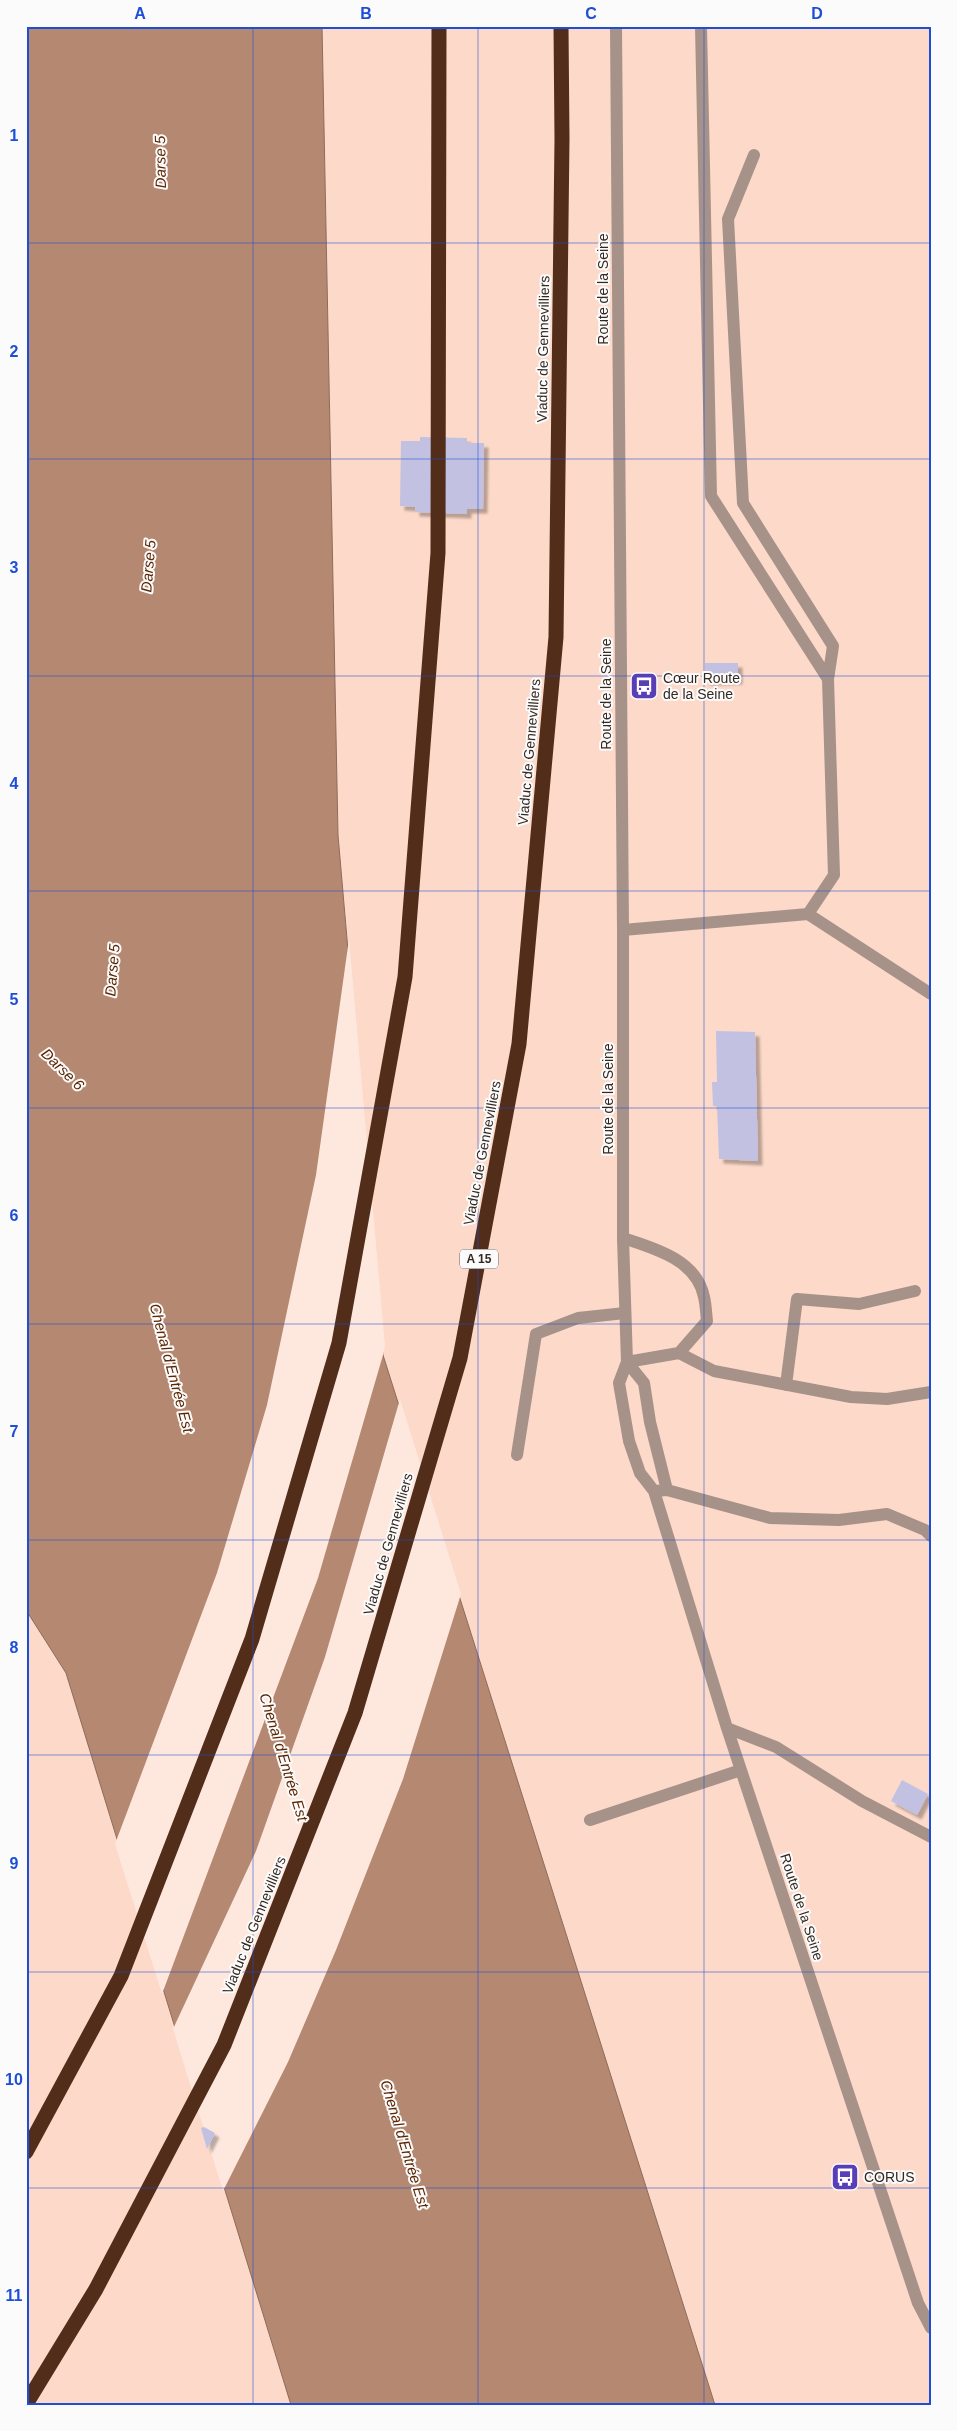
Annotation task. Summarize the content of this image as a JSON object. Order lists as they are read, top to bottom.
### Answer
{
  "streets": {
    "highway": ["Viaduc de Gennevilliers", "A 15"],
    "street": ["Route de la Seine"]
  },
  "water": ["Darse 5", "Darse 6", "Chenal d'Entrée Est"],
  "places": {
    "bus stop": ["Cœur Route de la Seine", "CORUS"]
  },
  "grid": {
    "columns": [
      "A",
      "B",
      "C",
      "D"
    ],
    "rows": [
      "1",
      "2",
      "3",
      "4",
      "5",
      "6",
      "7",
      "8",
      "9",
      "10",
      "11"
    ]
  }
}
